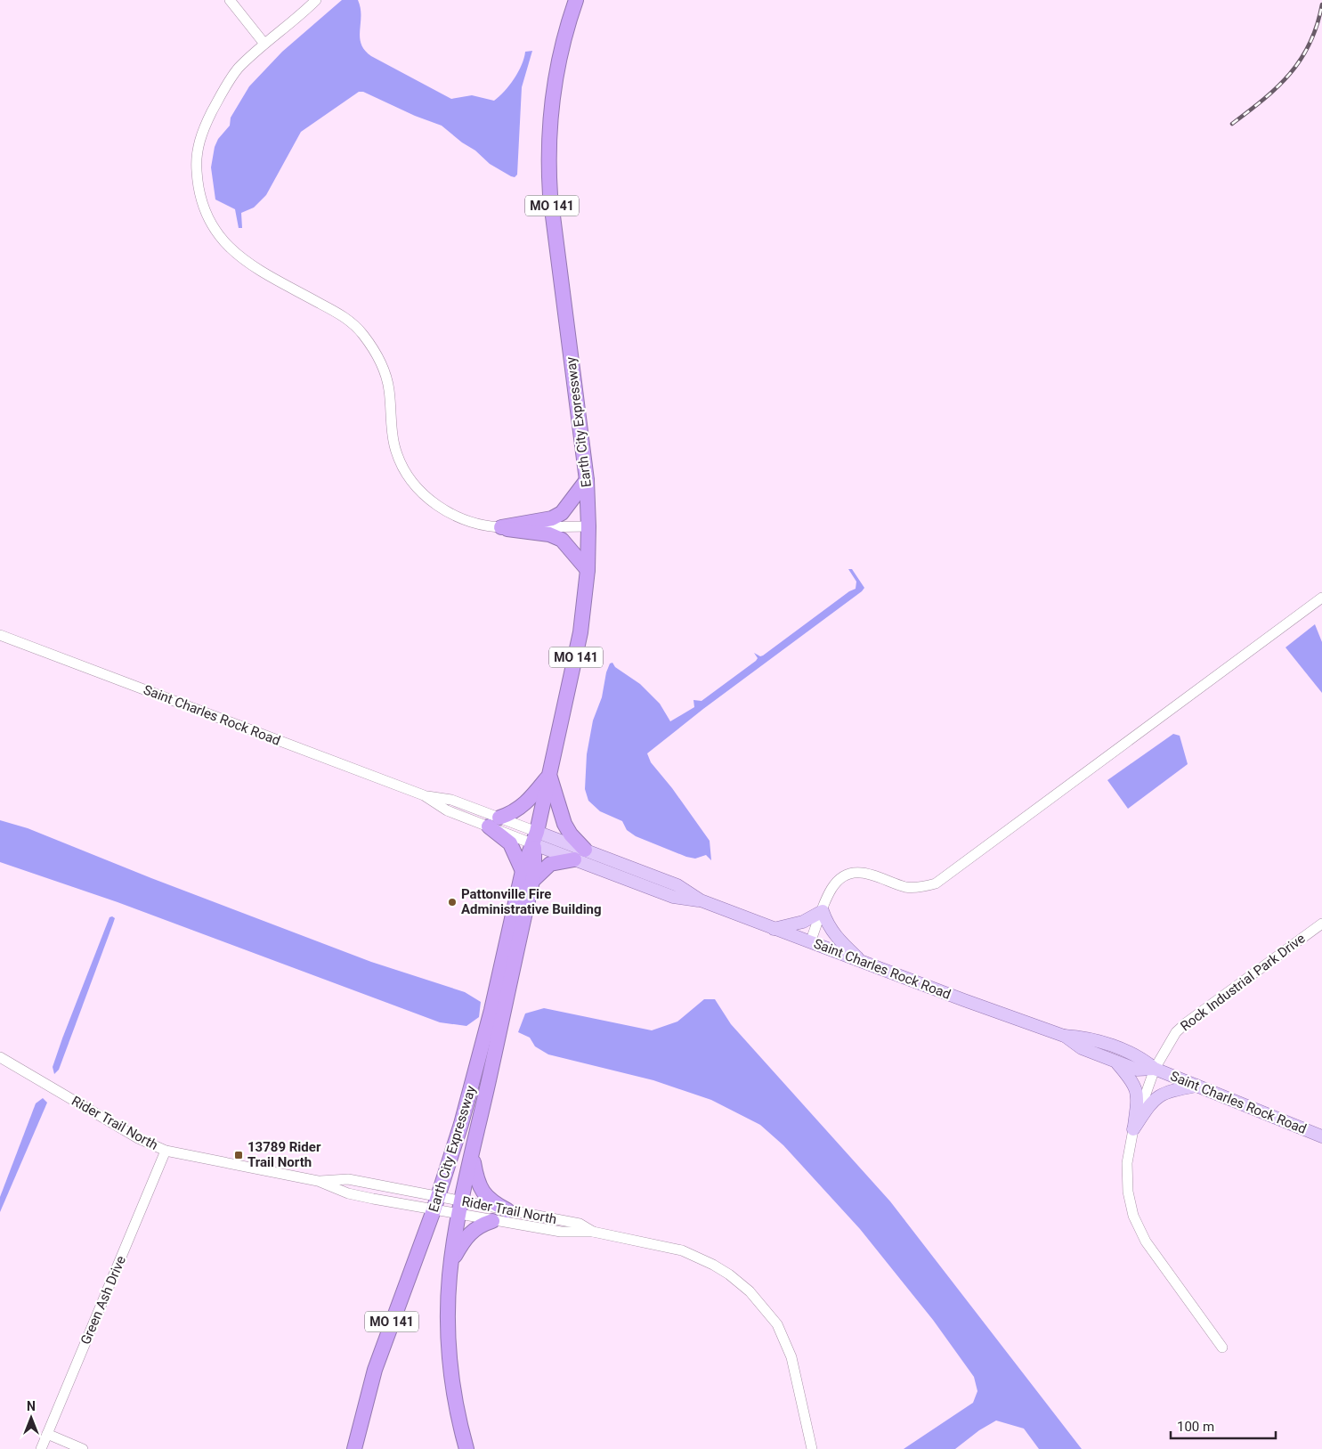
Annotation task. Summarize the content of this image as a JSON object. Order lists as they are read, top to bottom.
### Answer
{
  "streets": {
    "highway": ["MO 141", "Earth City Expressway"],
    "main road": ["Saint Charles Rock Road"],
    "street": ["Rock Industrial Park Drive", "Rider Trail North", "Green Ash Drive"]
  },
  "crossings": [
    ["Earth City Expressway", "Saint Charles Rock Road"],
    ["Earth City Expressway", "Rider Trail North"],
    ["Saint Charles Rock Road", "Rock Industrial Park Drive"],
    ["Rider Trail North", "Green Ash Drive"]
  ],
  "places": {
    "other": ["Pattonville Fire Administrative Building"],
    "transit": ["13789 Rider Trail North"]
  },
  "scale_bar": "100 m",
  "north": "top"
}
